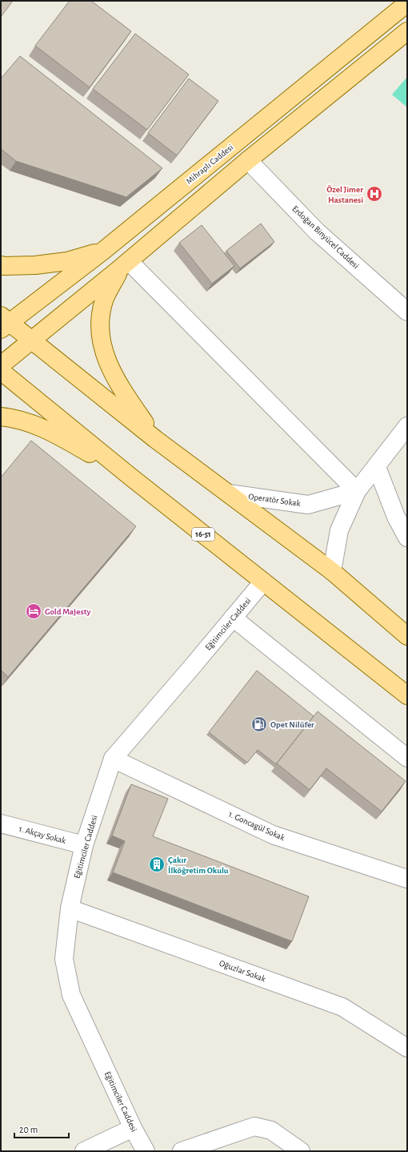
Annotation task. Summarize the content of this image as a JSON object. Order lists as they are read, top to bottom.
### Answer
{
  "streets": {
    "main road": ["Mihraplı Caddesi", "16-51"],
    "street": [
      "Erdoğan Binyücel Caddesi",
      "Operatör Sokak",
      "Eğitimciler Caddesi",
      "1. Goncagül Sokak",
      "1. Akçay Sokak",
      "Oğuzlar Sokak"
    ]
  },
  "crossings": [
    ["16-51", "Eğitimciler Caddesi"],
    ["Eğitimciler Caddesi", "1. Goncagül Sokak"],
    ["Eğitimciler Caddesi", "1. Akçay Sokak"],
    ["Eğitimciler Caddesi", "Oğuzlar Sokak"]
  ],
  "places": {
    "hospital": ["Özel Jimer Hastanesi"],
    "hotel": ["Gold Majesty"],
    "fuel station": ["Opet Nilüfer"],
    "building": ["Çakır İlköğretim Okulu"]
  },
  "scale_bar": "20 m"
}
